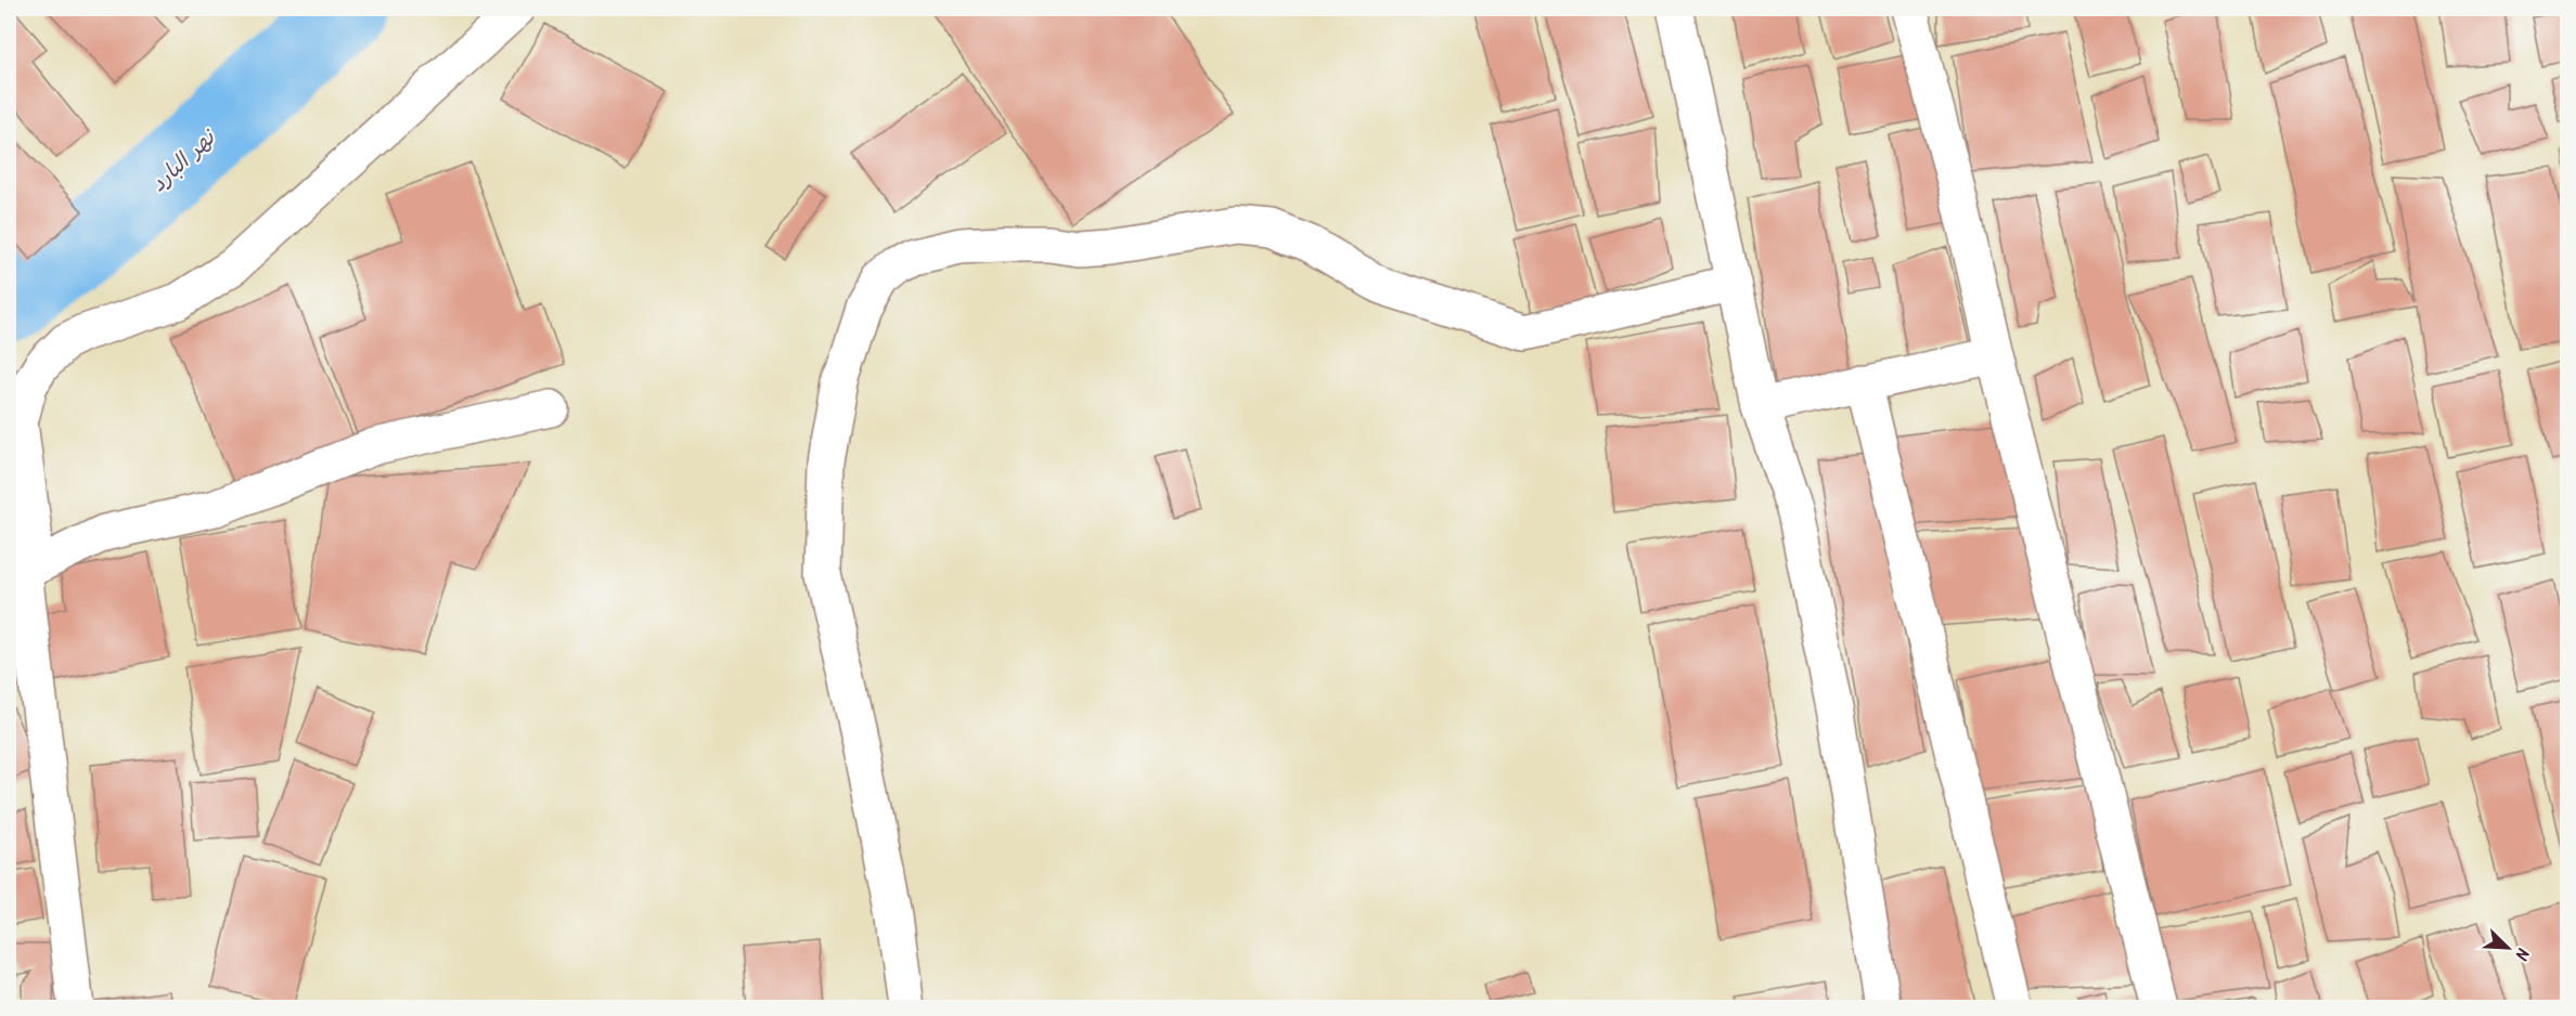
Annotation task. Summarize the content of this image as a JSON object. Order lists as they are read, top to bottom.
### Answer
{
  "water": ["نهر البارد"],
  "north": "bottom right"
}
